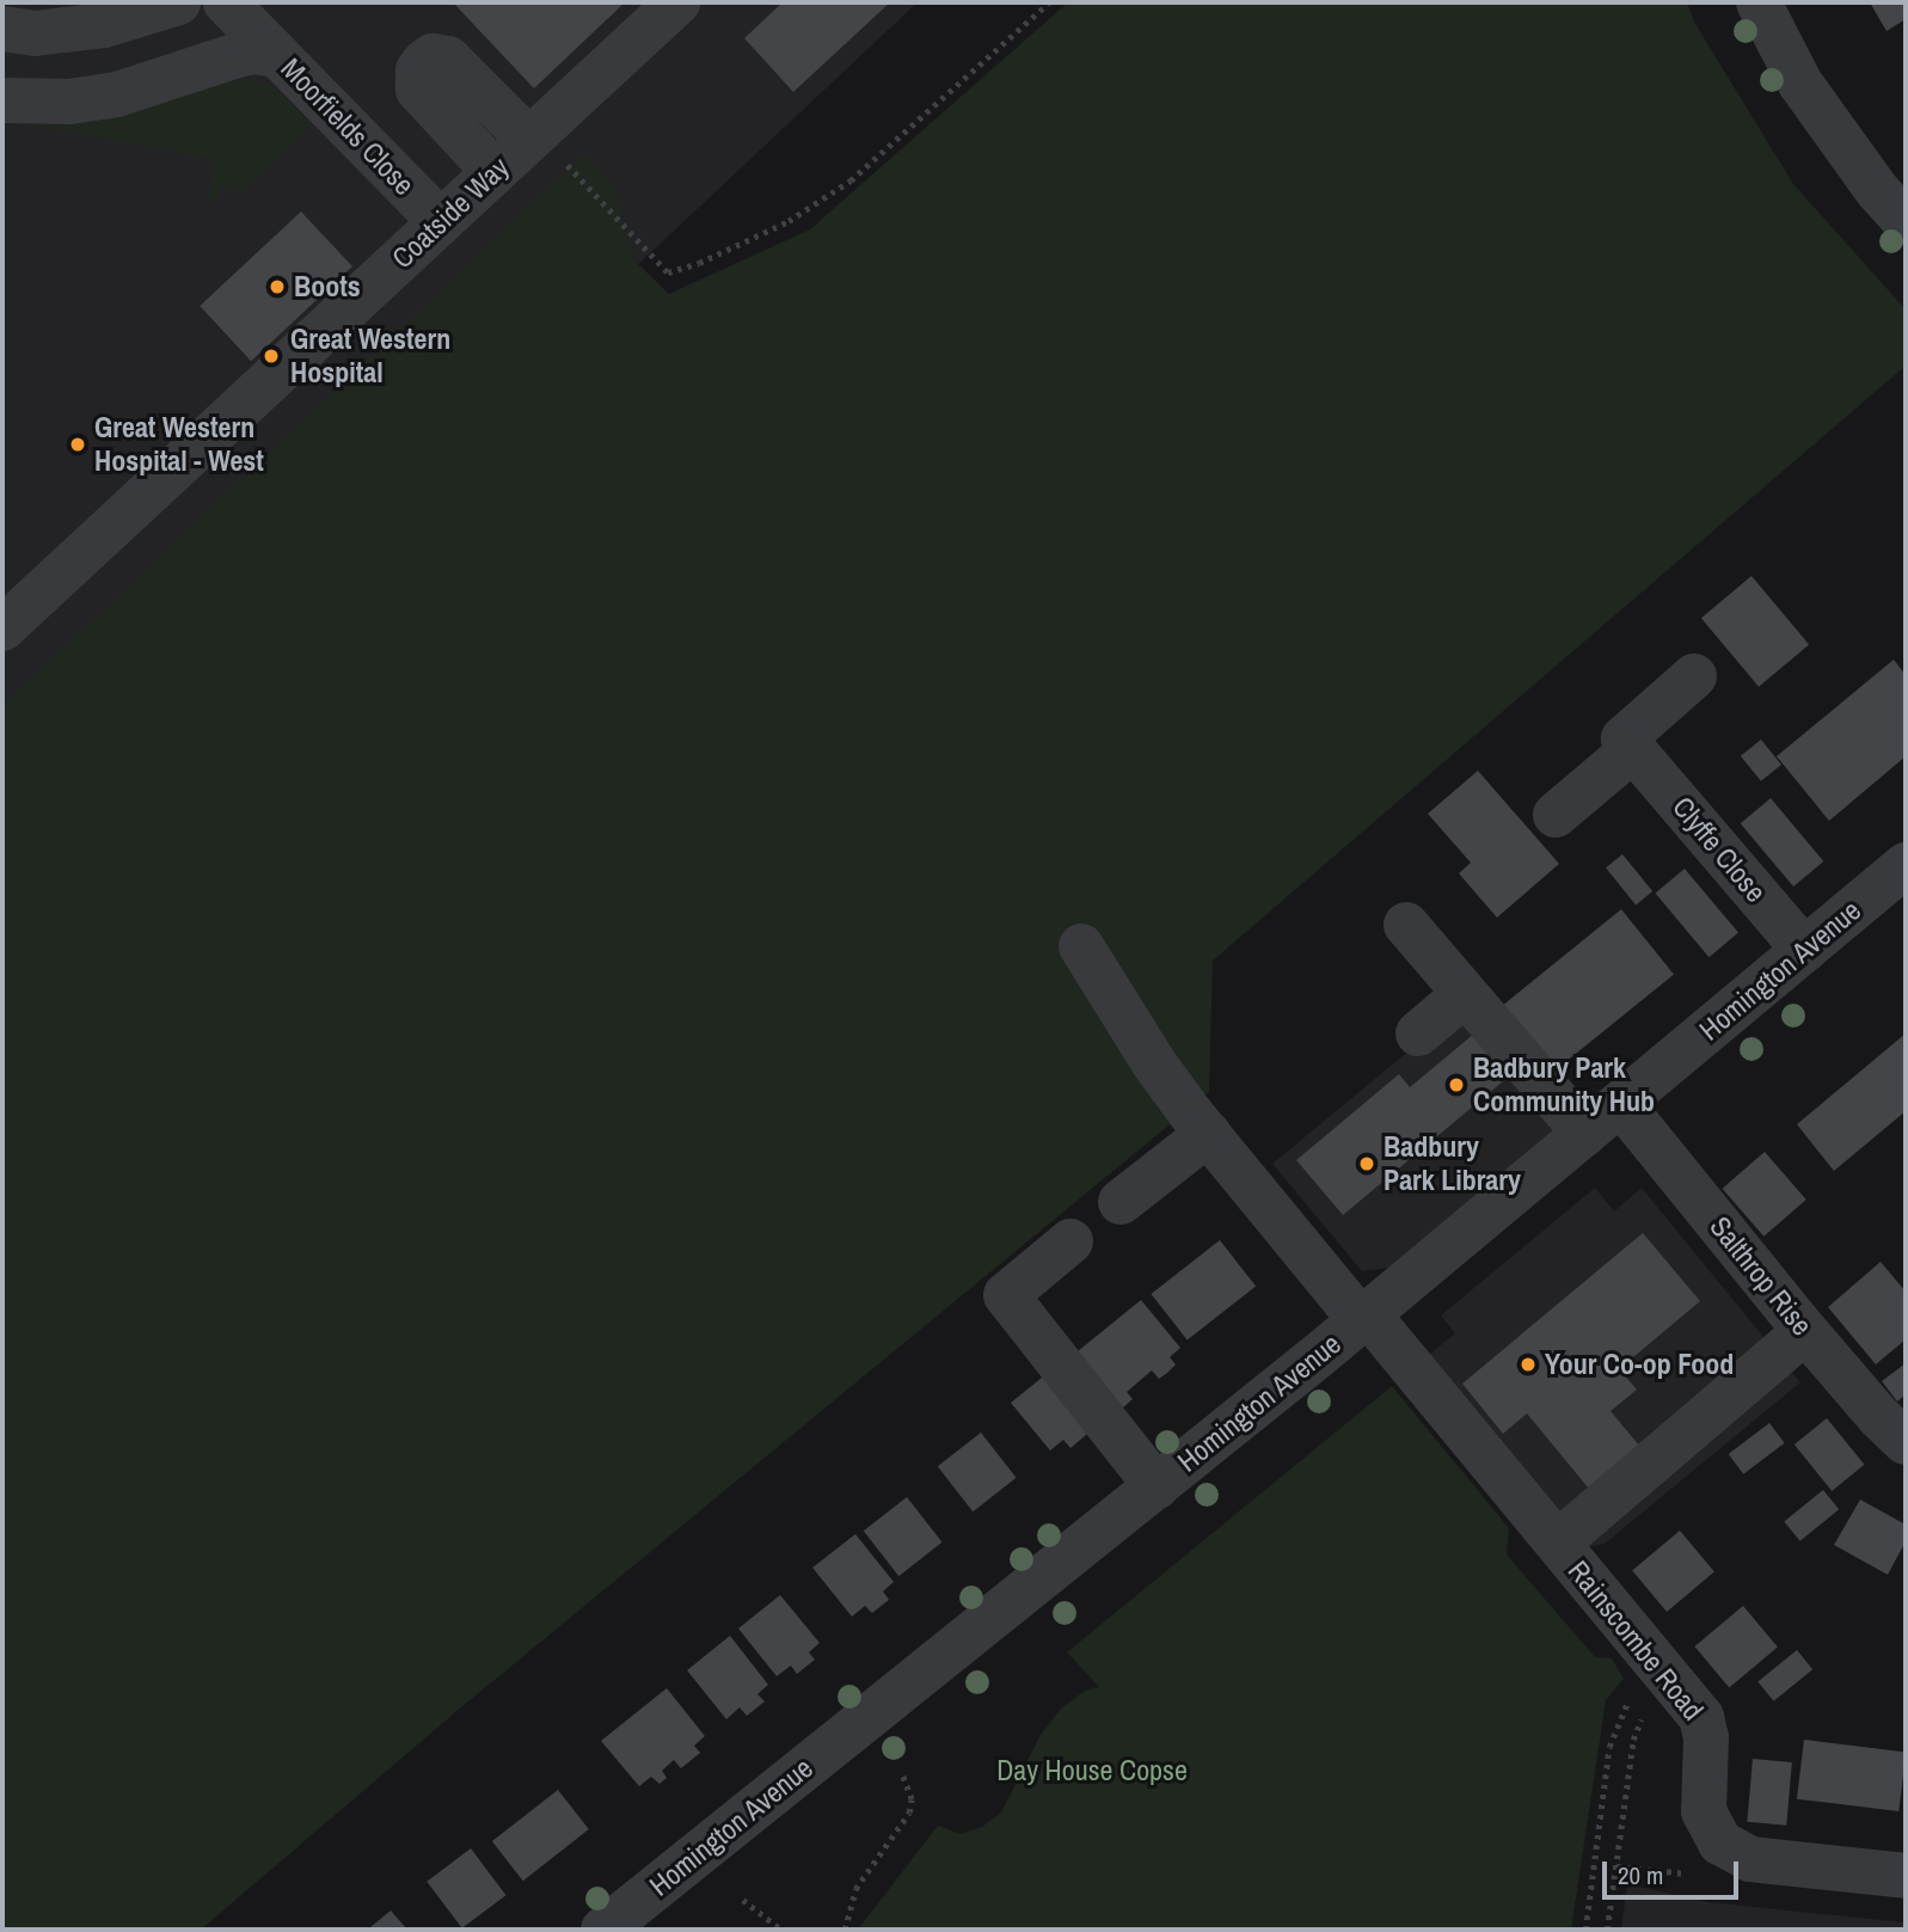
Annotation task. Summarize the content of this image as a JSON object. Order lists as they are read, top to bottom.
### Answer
{
  "streets": {
    "street": [
      "Moorfields Close",
      "Coatside Way",
      "Clyffe Close",
      "Homington Avenue",
      "Salthrop Rise",
      "Rainscombe Road"
    ]
  },
  "crossings": [
    ["Moorfields Close", "Coatside Way"],
    ["Clyffe Close", "Homington Avenue"],
    ["Homington Avenue", "Salthrop Rise"],
    ["Homington Avenue", "Rainscombe Road"]
  ],
  "parks": ["Day House Copse"],
  "places": [
    "Boots",
    "Great Western Hospital",
    "Great Western Hospital - West",
    "Badbury Park Community Hub",
    "Badbury Park Library",
    "Your Co-op Food"
  ],
  "scale_bar": "20 m"
}
